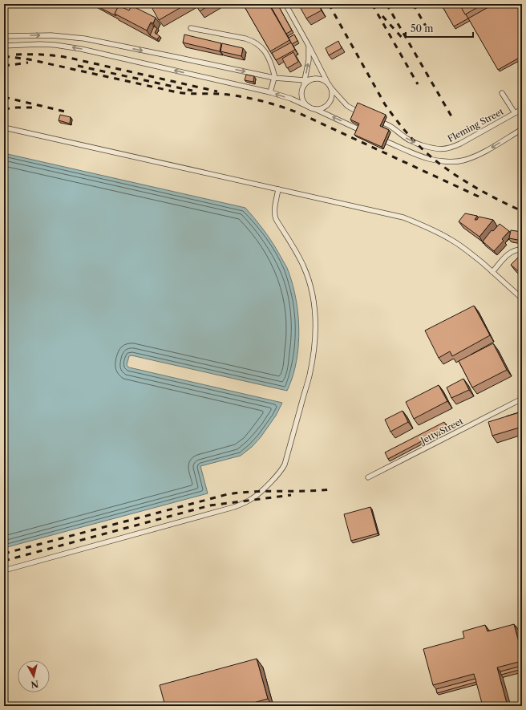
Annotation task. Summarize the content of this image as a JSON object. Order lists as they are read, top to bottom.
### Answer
{
  "streets": {
    "lane": ["Fleming Street", "Jetty Street"]
  },
  "scale_bar": "50 m",
  "north": "bottom"
}
